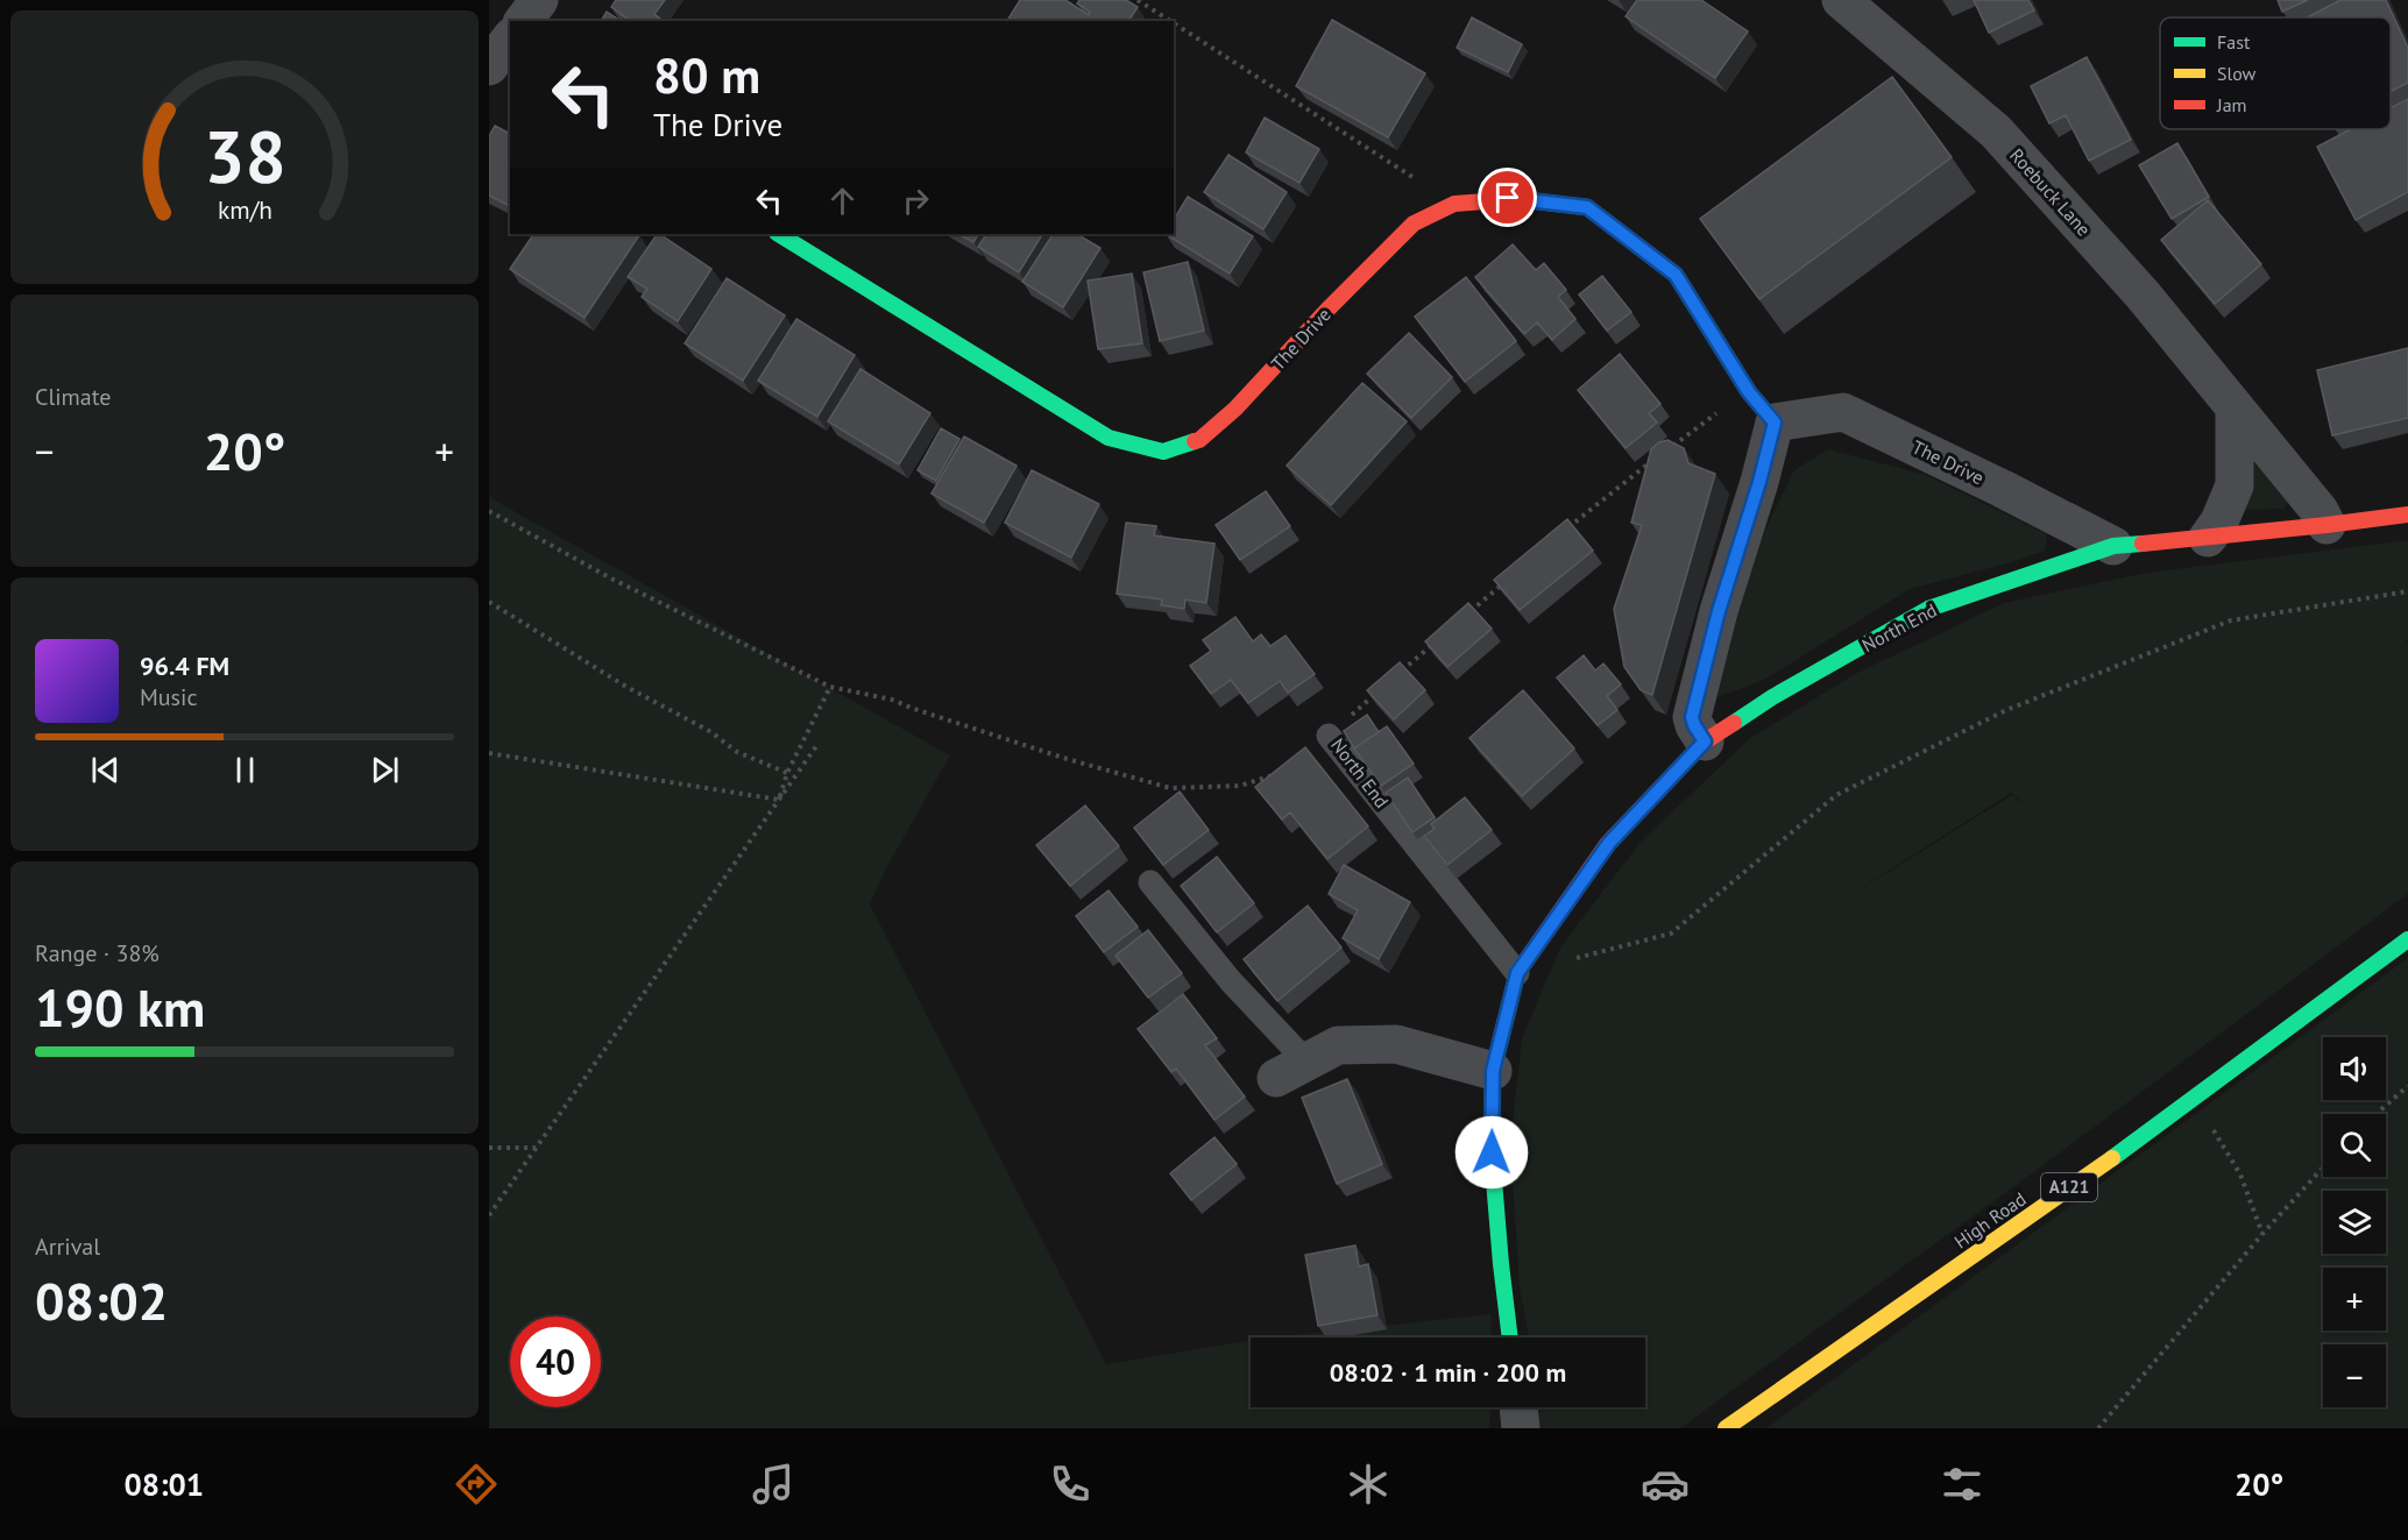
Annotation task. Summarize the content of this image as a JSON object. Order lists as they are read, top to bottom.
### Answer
{
  "streets": {
    "street": [
      "Roebuck Lane",
      "The Drive",
      "North End",
      "A121",
      "High Road"
    ]
  },
  "crossings": [
    ["Roebuck Lane", "North End"],
    ["The Drive", "North End"]
  ],
  "legend": ["Fast", "Slow", "Jam"],
  "page": {
    "turn": ["80 m", "The Drive"],
    "tile": [
      "Climate",
      ["Range · 38%", "190 km"],
      ["Arrival", "08:02"]
    ],
    "heat": ["−", "20°", "+"],
    "song": ["96.4 FM", "Music"],
    "map_buttons": ["+", "−"],
    "limit": "40",
    "trip": "08:02 · 1 min · 200 m",
    "tabs": ["08:01", "20°"],
    "gauge": ["38", "km/h"]
  }
}
